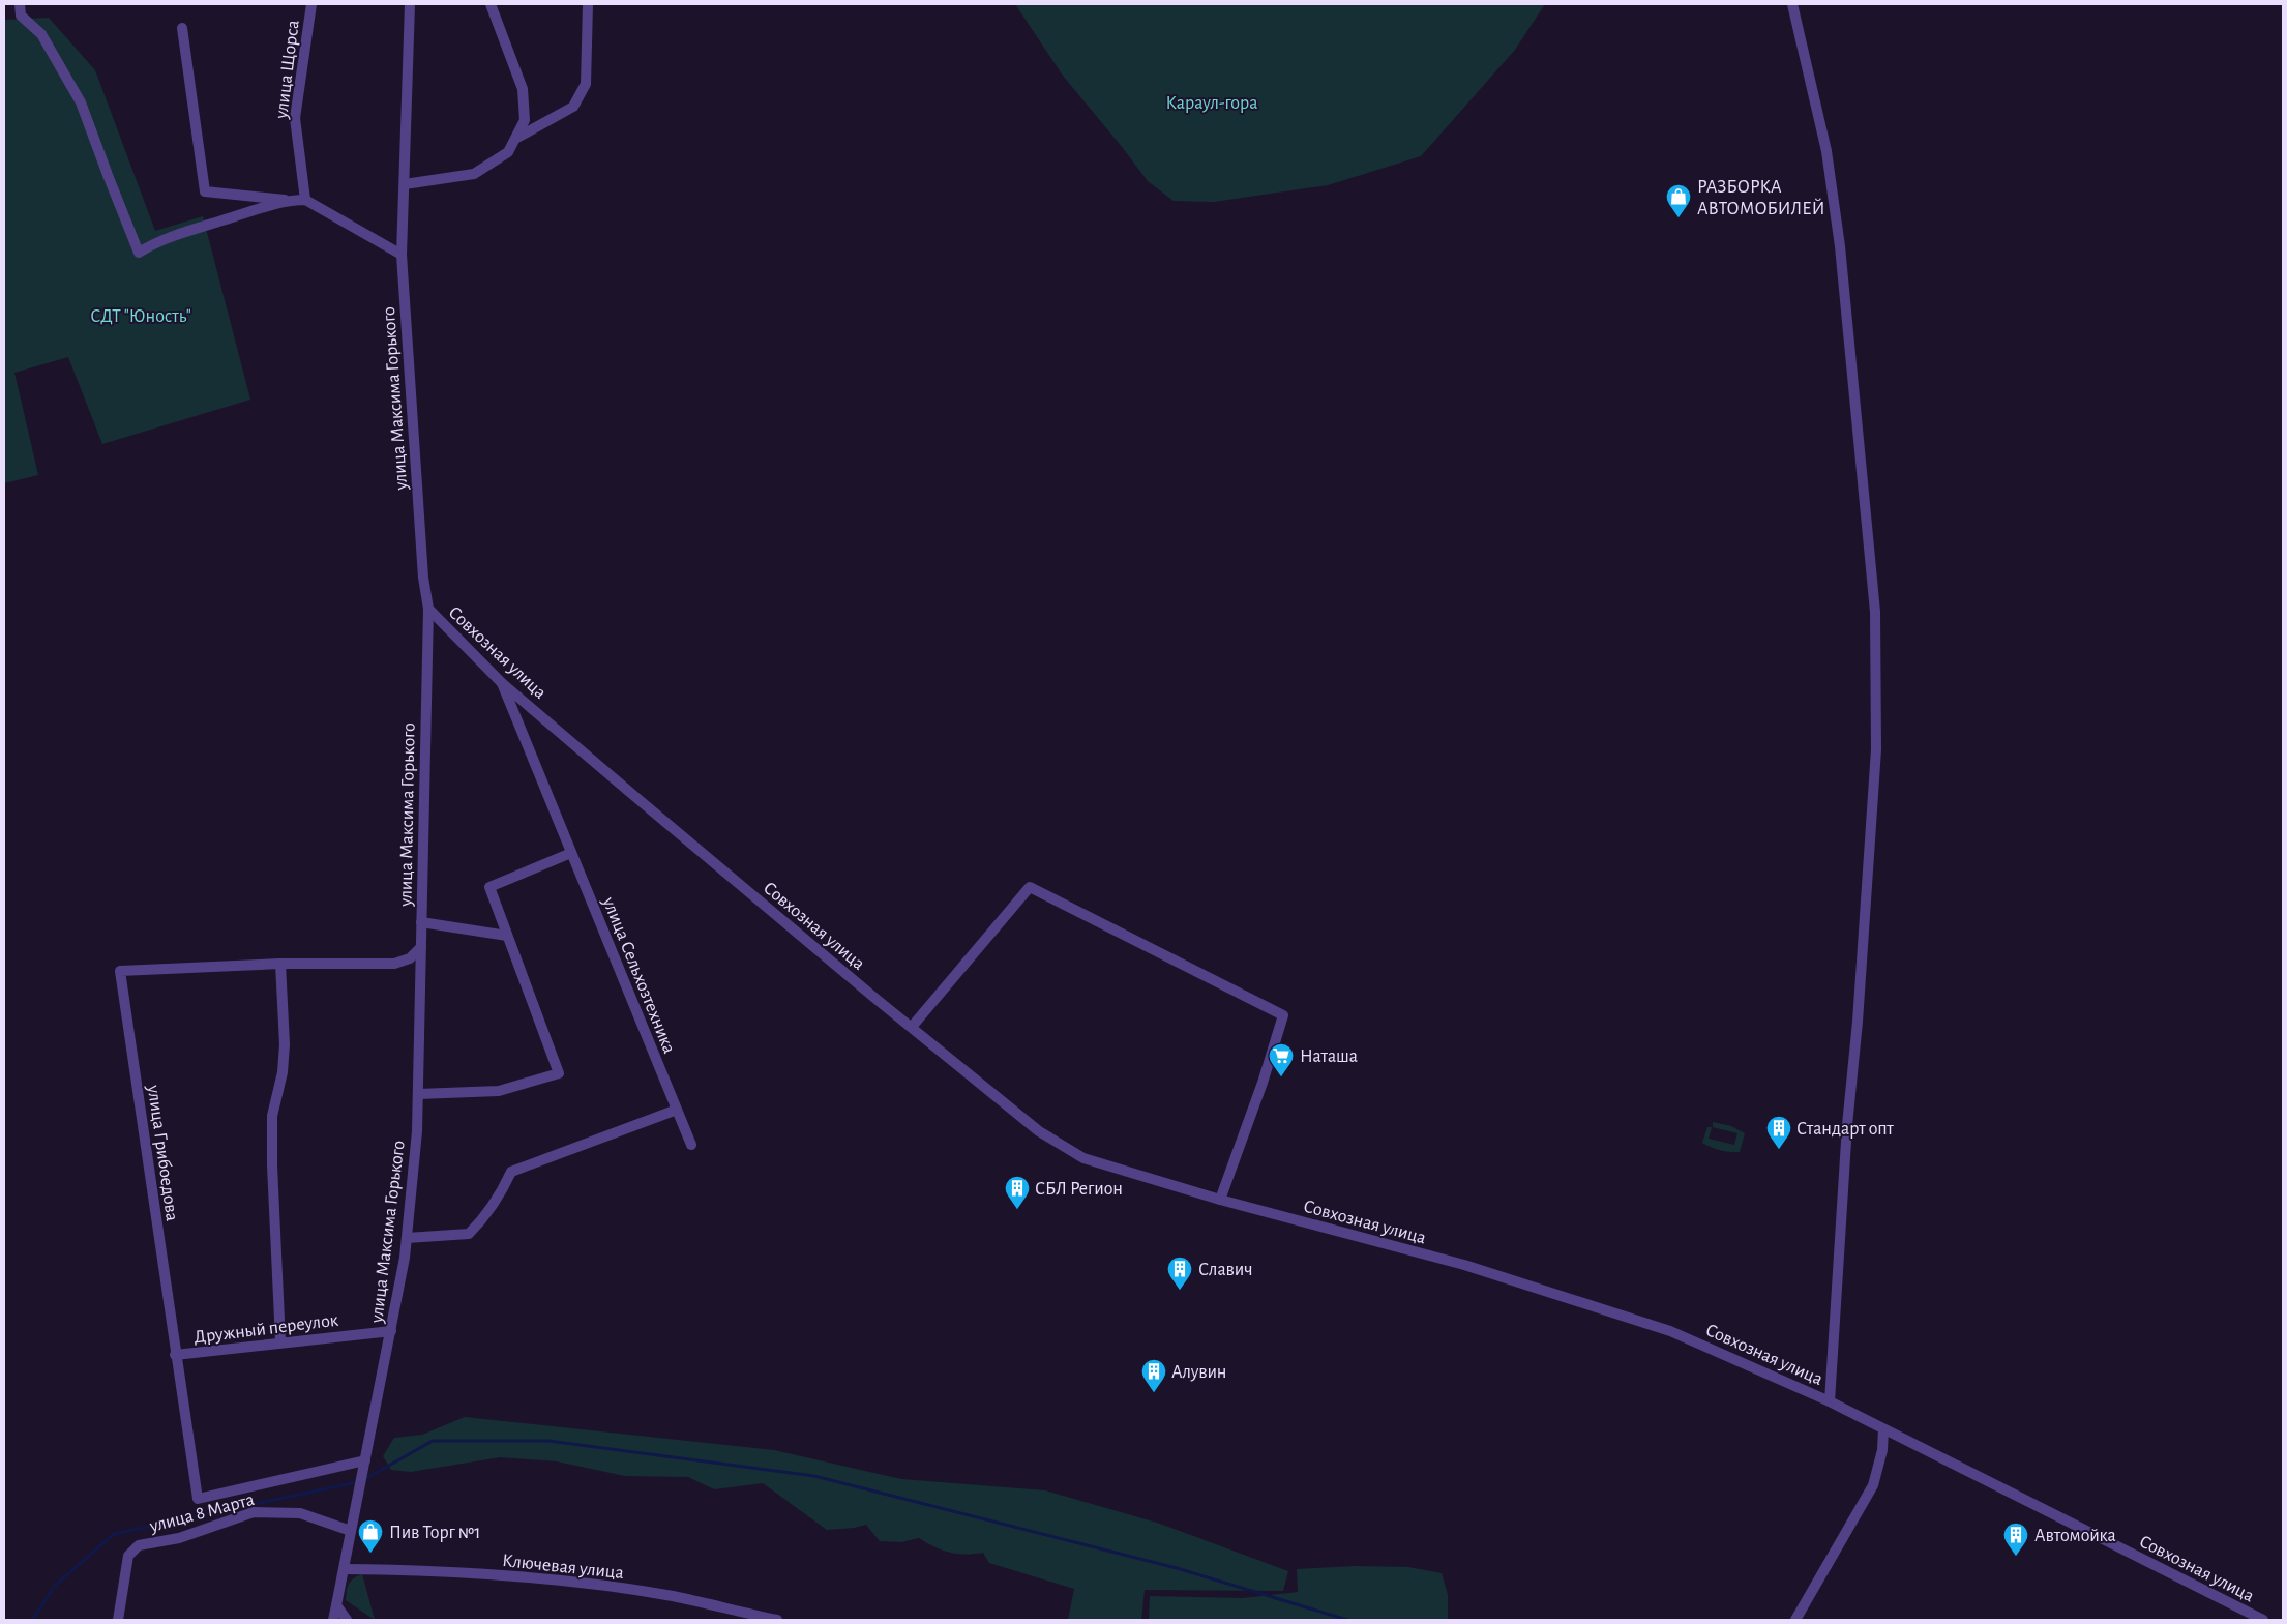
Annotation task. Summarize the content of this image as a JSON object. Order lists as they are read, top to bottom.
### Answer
{
  "streets": {
    "street": [
      "улица Щорса",
      "улица Максима Горького",
      "Совхозная улица",
      "улица Сельхозтехника",
      "улица Грибоедова",
      "Дружный переулок",
      "улица 8 Марта",
      "Ключевая улица"
    ]
  },
  "crossings": [
    ["улица Максима Горького", "Совхозная улица"],
    ["улица Максима Горького", "улица Грибоедова"],
    ["улица Максима Горького", "Дружный переулок"],
    ["улица Максима Горького", "улица 8 Марта"],
    ["улица Максима Горького", "Ключевая улица"],
    ["Совхозная улица", "улица Сельхозтехника"],
    ["улица Грибоедова", "Дружный переулок"]
  ],
  "parks": ["Караул-гора", "СДТ \"Юность\""],
  "places": {
    "shop": ["РАЗБОРКА АВТОМОБИЛЕЙ", "Пив Торг №1"],
    "supermarket": ["Наташа"],
    "building": [
      "Стандарт опт",
      "СБЛ Регион",
      "Славич",
      "Алувин",
      "Автомойка"
    ]
  }
}
